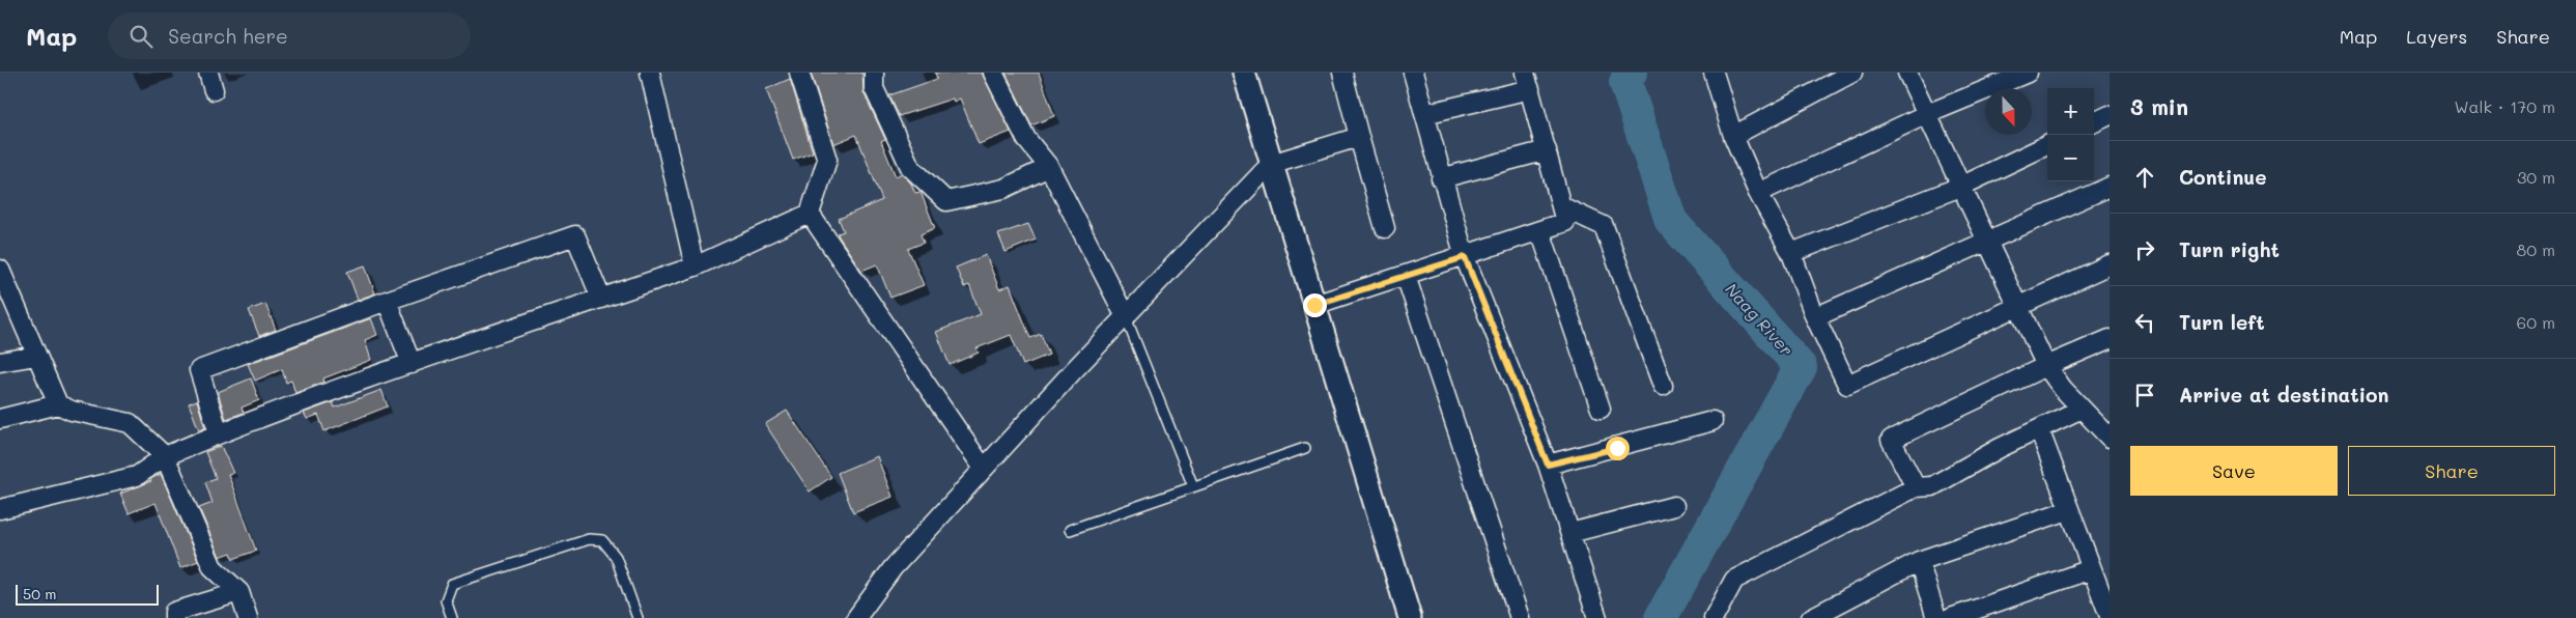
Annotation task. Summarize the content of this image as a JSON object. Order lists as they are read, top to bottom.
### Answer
{
  "water": ["Naag River"],
  "scale_bar": "50 m",
  "north": "bottom",
  "page": {
    "header": "Map",
    "search": "Search here",
    "nav": ["Map", "Layers", "Share"],
    "heading": ["3 min", "Walk · 170 m"],
    "map_buttons": ["+", "−"],
    "list": [
      ["Continue", "30 m"],
      ["Turn right", "80 m"],
      ["Turn left", "60 m"],
      "Arrive at destination"
    ],
    "buttons": ["Save", "Share"],
    "scale": "50 m"
  }
}
